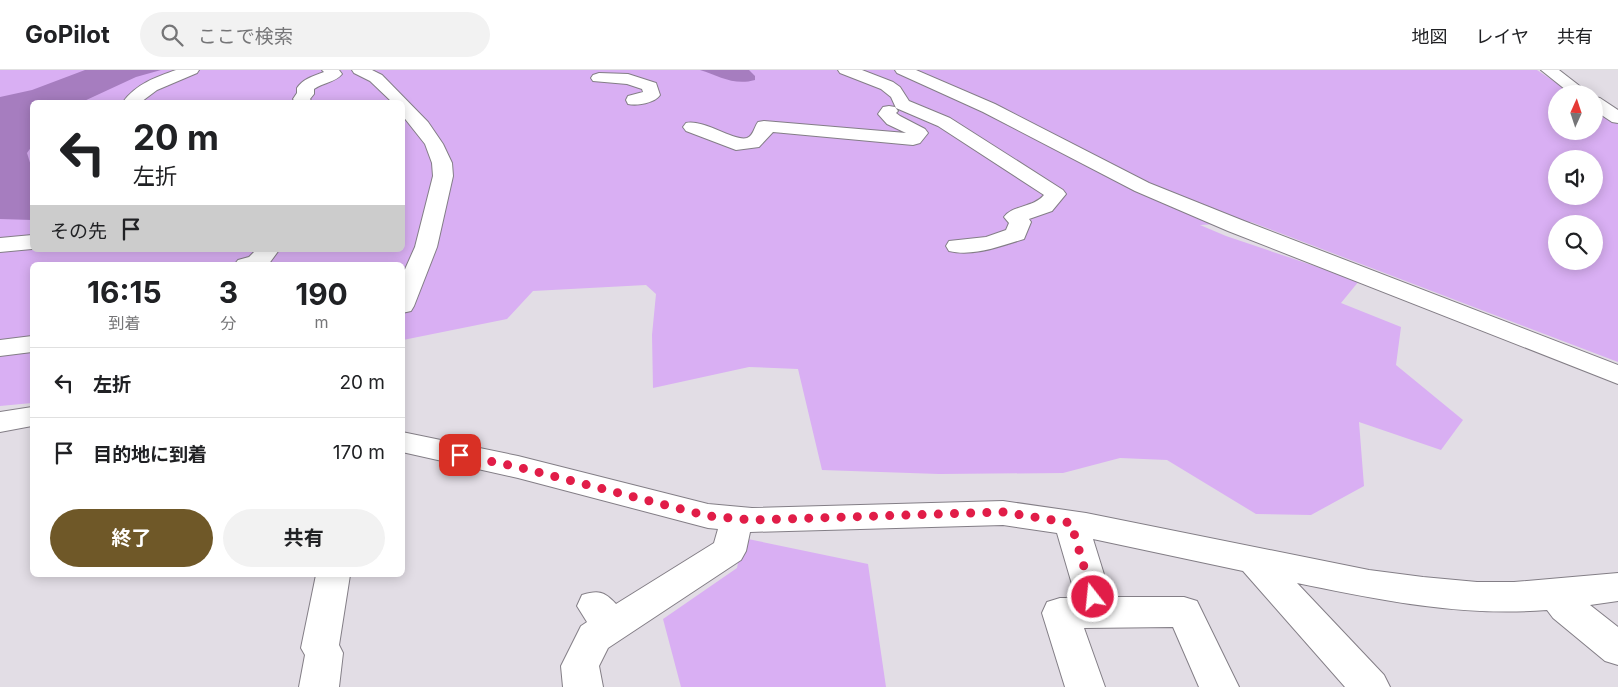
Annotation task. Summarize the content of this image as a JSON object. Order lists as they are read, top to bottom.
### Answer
{
  "north": "top",
  "page": {
    "header": "GoPilot",
    "search": "ここで検索",
    "nav": ["地図", "レイヤ", "共有"],
    "turn": ["20 m", "左折"],
    "then": "その先",
    "eta": [
      "16:15",
      "到着",
      "3",
      "分",
      "190",
      "m"
    ],
    "list": [
      {
        "name": "左折",
        "value": "20 m"
      },
      {
        "name": "目的地に到着",
        "value": "170 m"
      }
    ],
    "buttons": ["終了", "共有"]
  }
}
